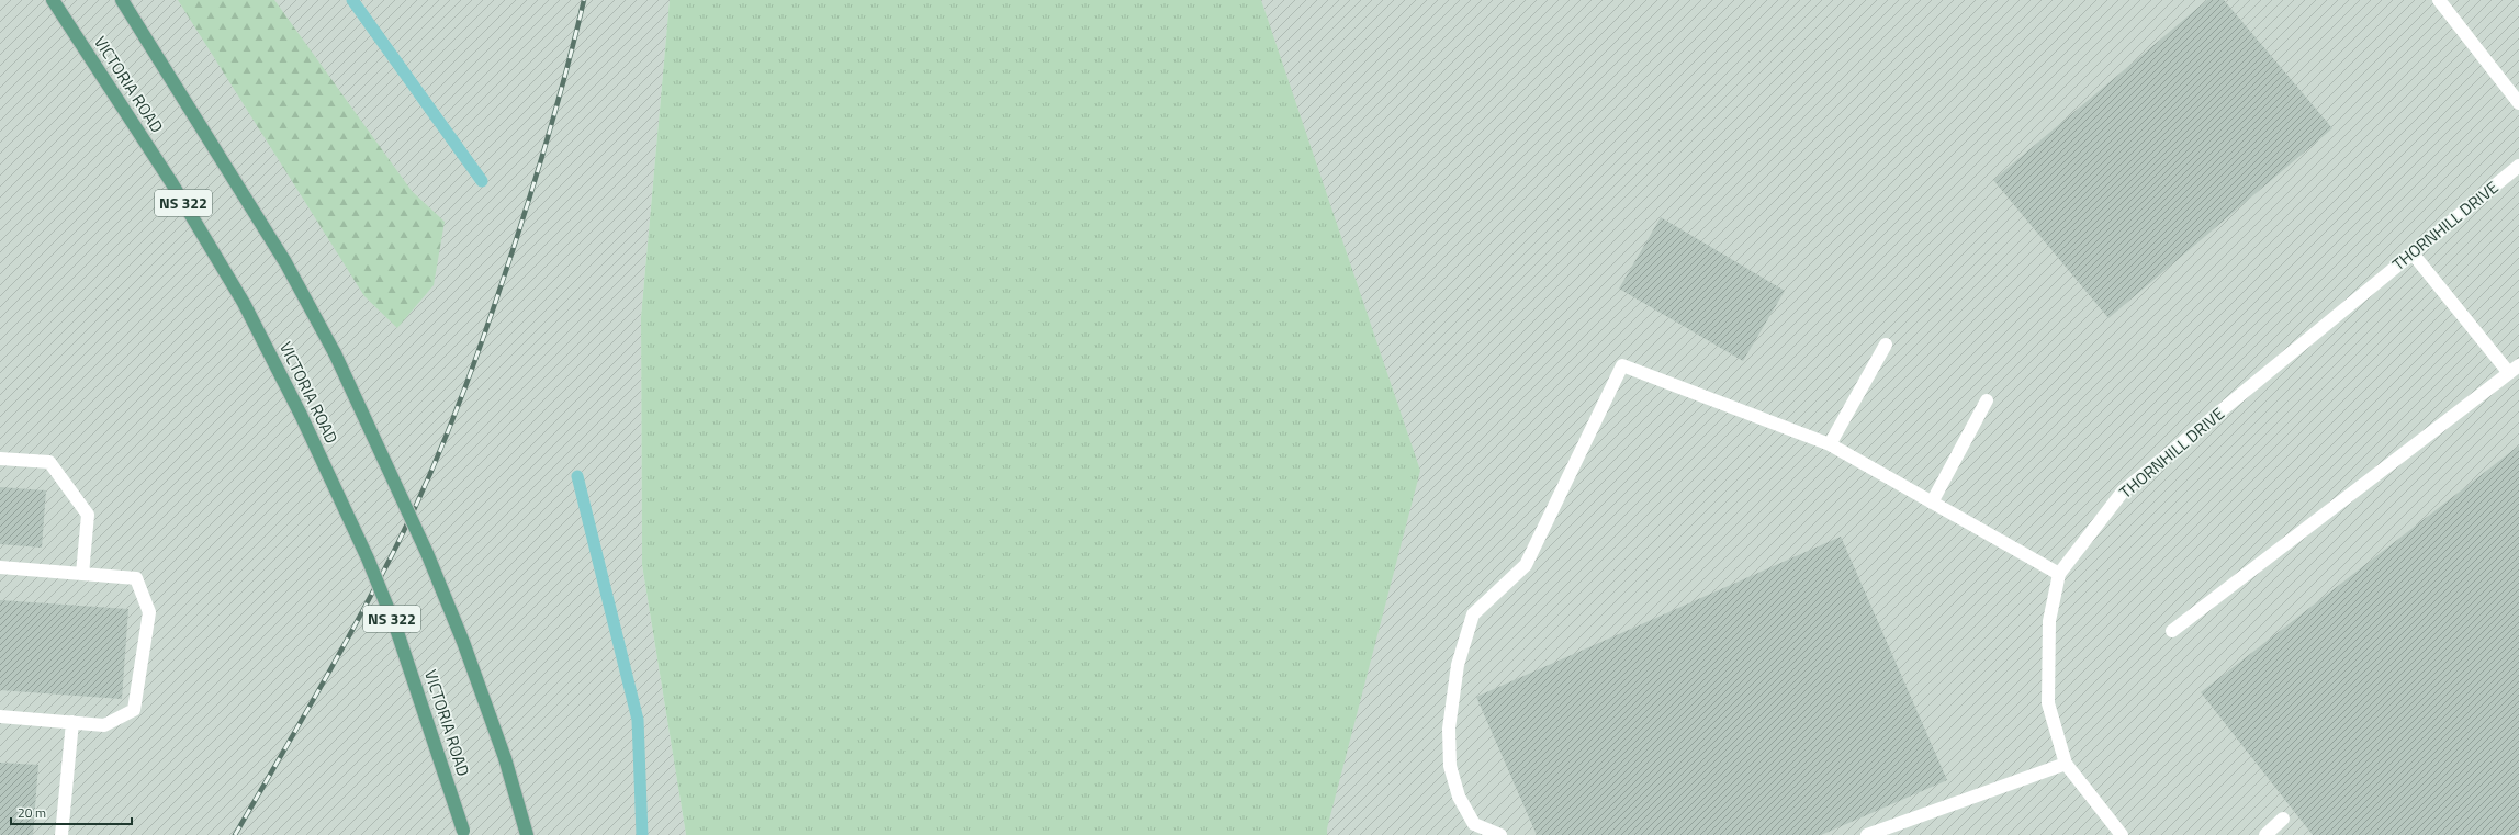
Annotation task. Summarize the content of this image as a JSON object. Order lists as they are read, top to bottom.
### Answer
{
  "streets": {
    "main road": ["VICTORIA ROAD", "NS 322"],
    "street": ["THORNHILL DRIVE"]
  },
  "scale_bar": "20 m"
}
